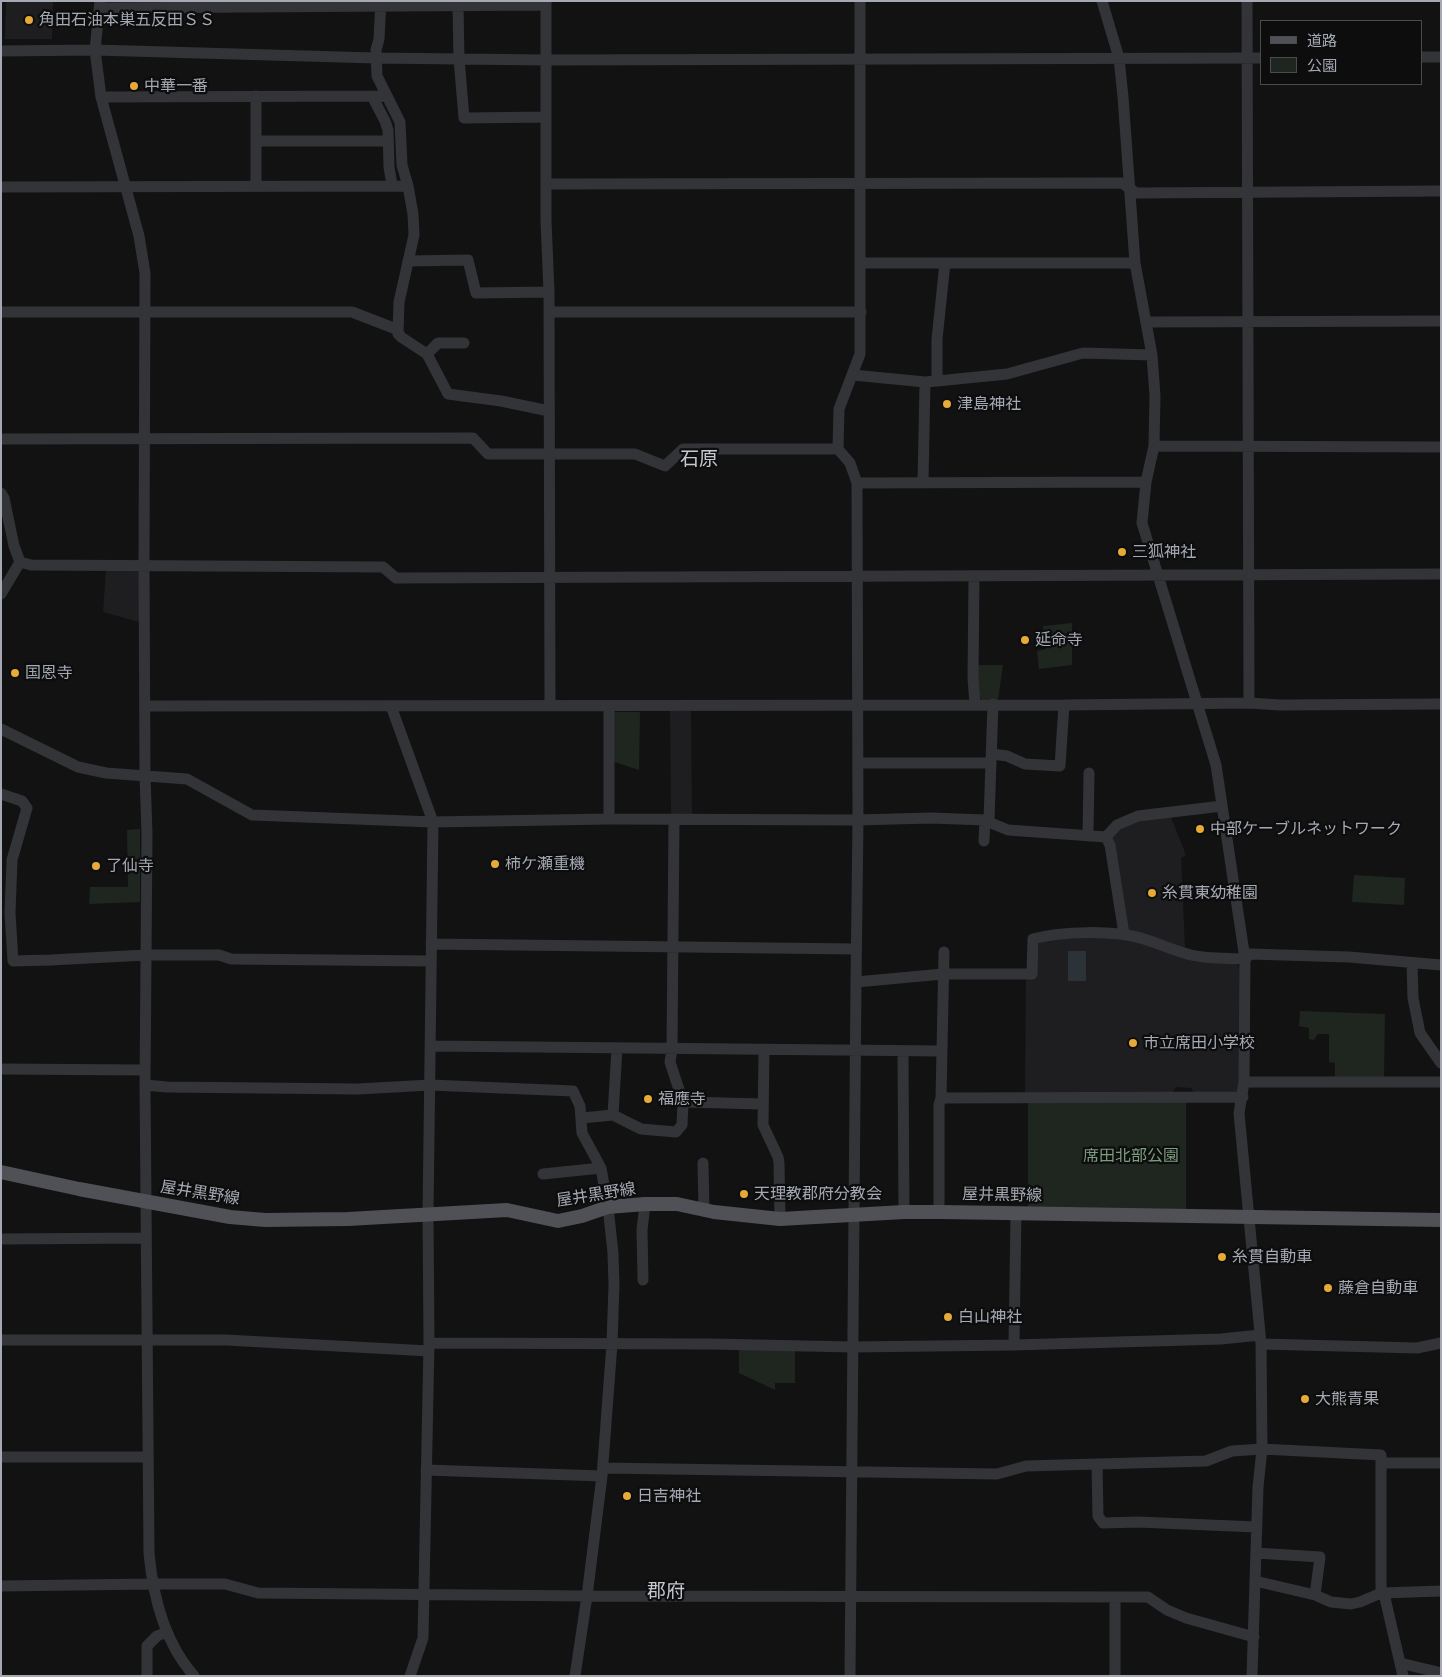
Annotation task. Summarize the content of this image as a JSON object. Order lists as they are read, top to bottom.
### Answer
{
  "streets": {
    "main road": ["屋井黒野線"]
  },
  "districts": ["石原", "郡府"],
  "parks": ["席田北部公園"],
  "places": [
    "角田石油本巣五反田ＳＳ",
    "中華一番",
    "津島神社",
    "三狐神社",
    "延命寺",
    "国恩寺",
    "中部ケーブルネットワーク",
    "柿ケ瀬重機",
    "了仙寺",
    "糸貫東幼稚園",
    "市立席田小学校",
    "福應寺",
    "天理教郡府分教会",
    "糸貫自動車",
    "藤倉自動車",
    "白山神社",
    "大熊青果",
    "日吉神社"
  ],
  "legend": ["道路", "公園"]
}
